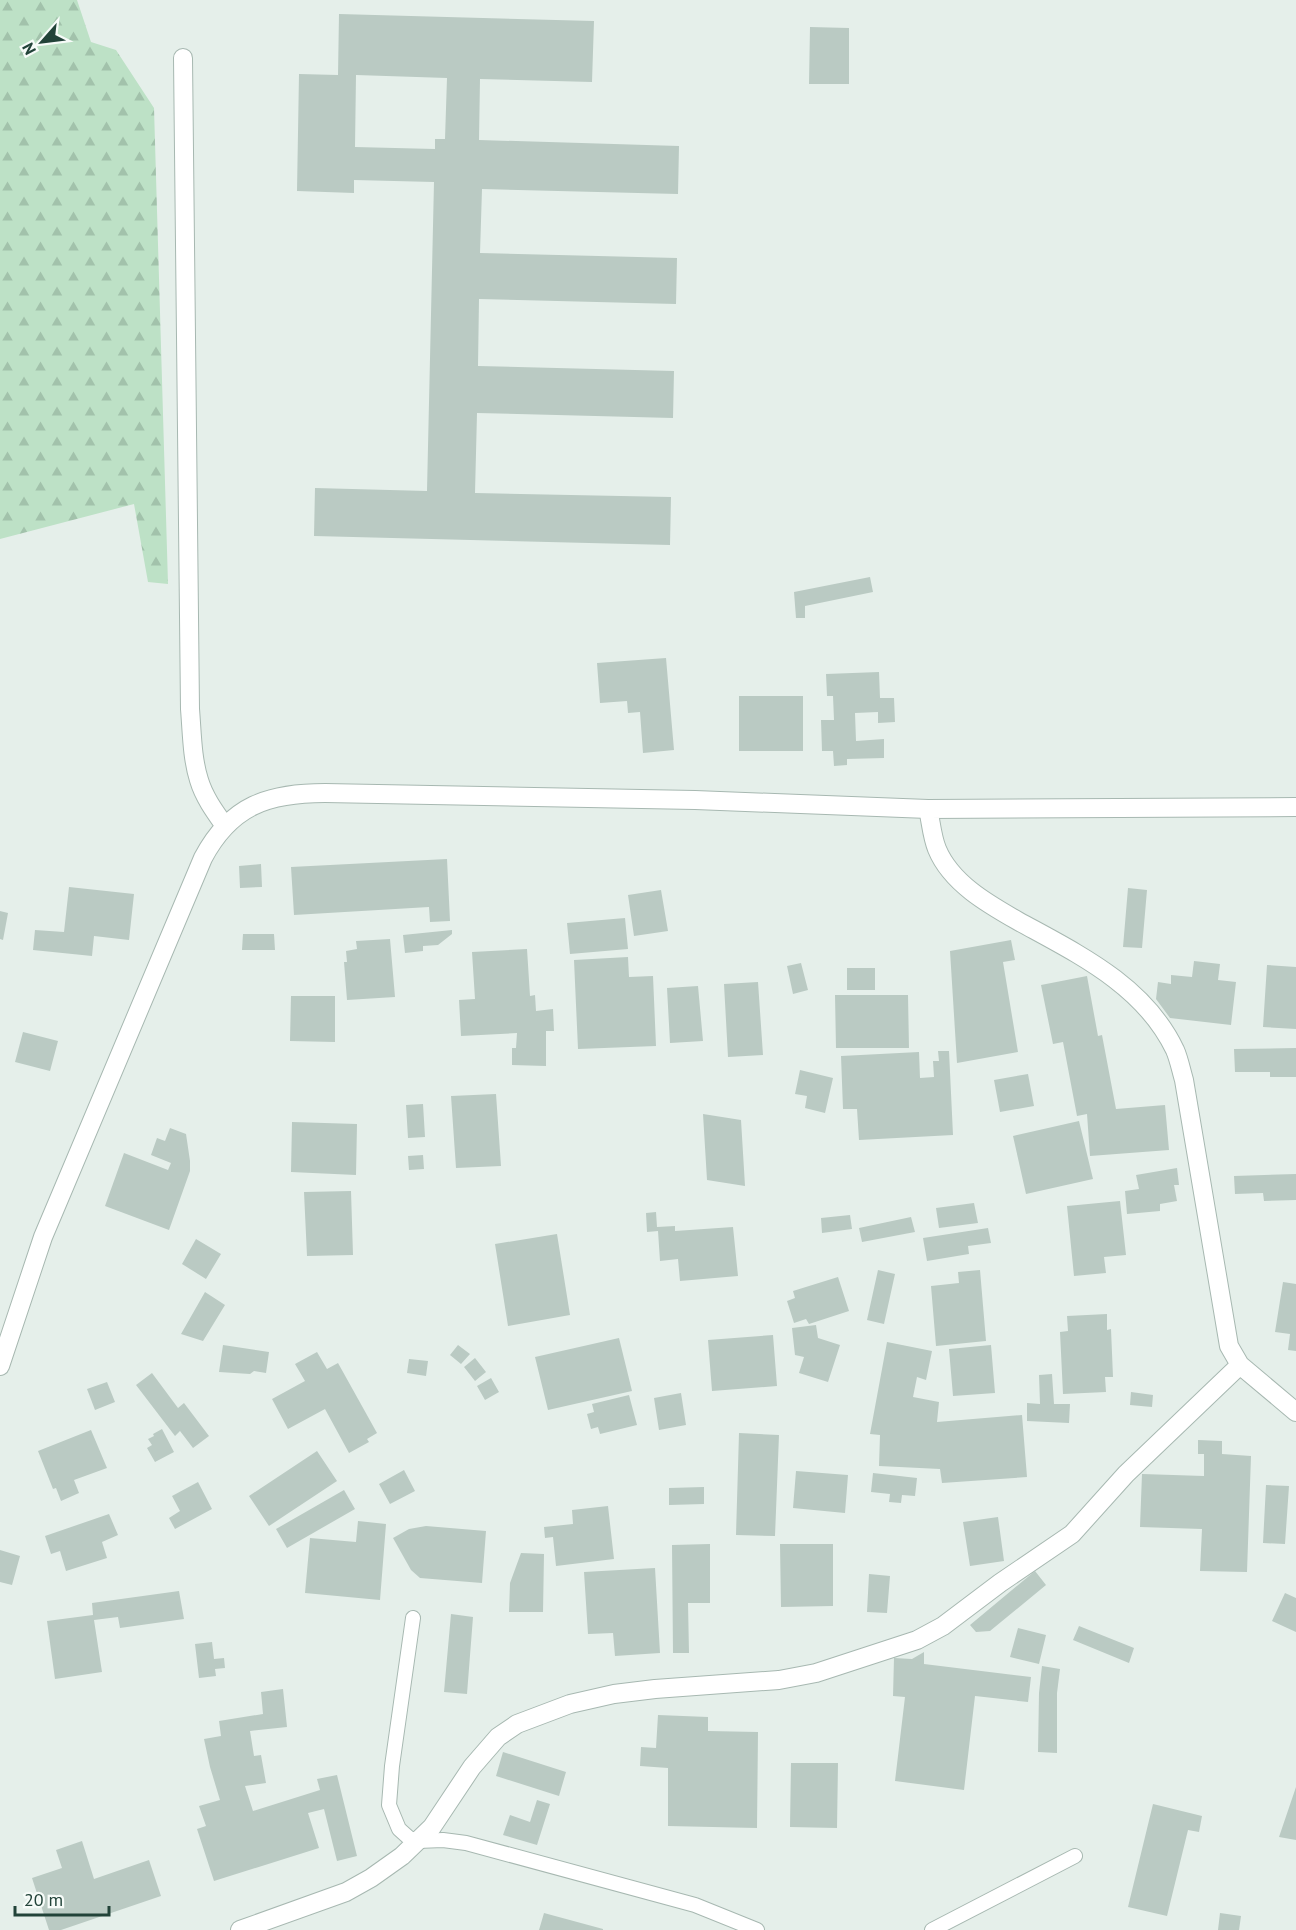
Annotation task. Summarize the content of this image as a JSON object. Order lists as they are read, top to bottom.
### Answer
{
  "scale_bar": "20 m",
  "north": "bottom left"
}
